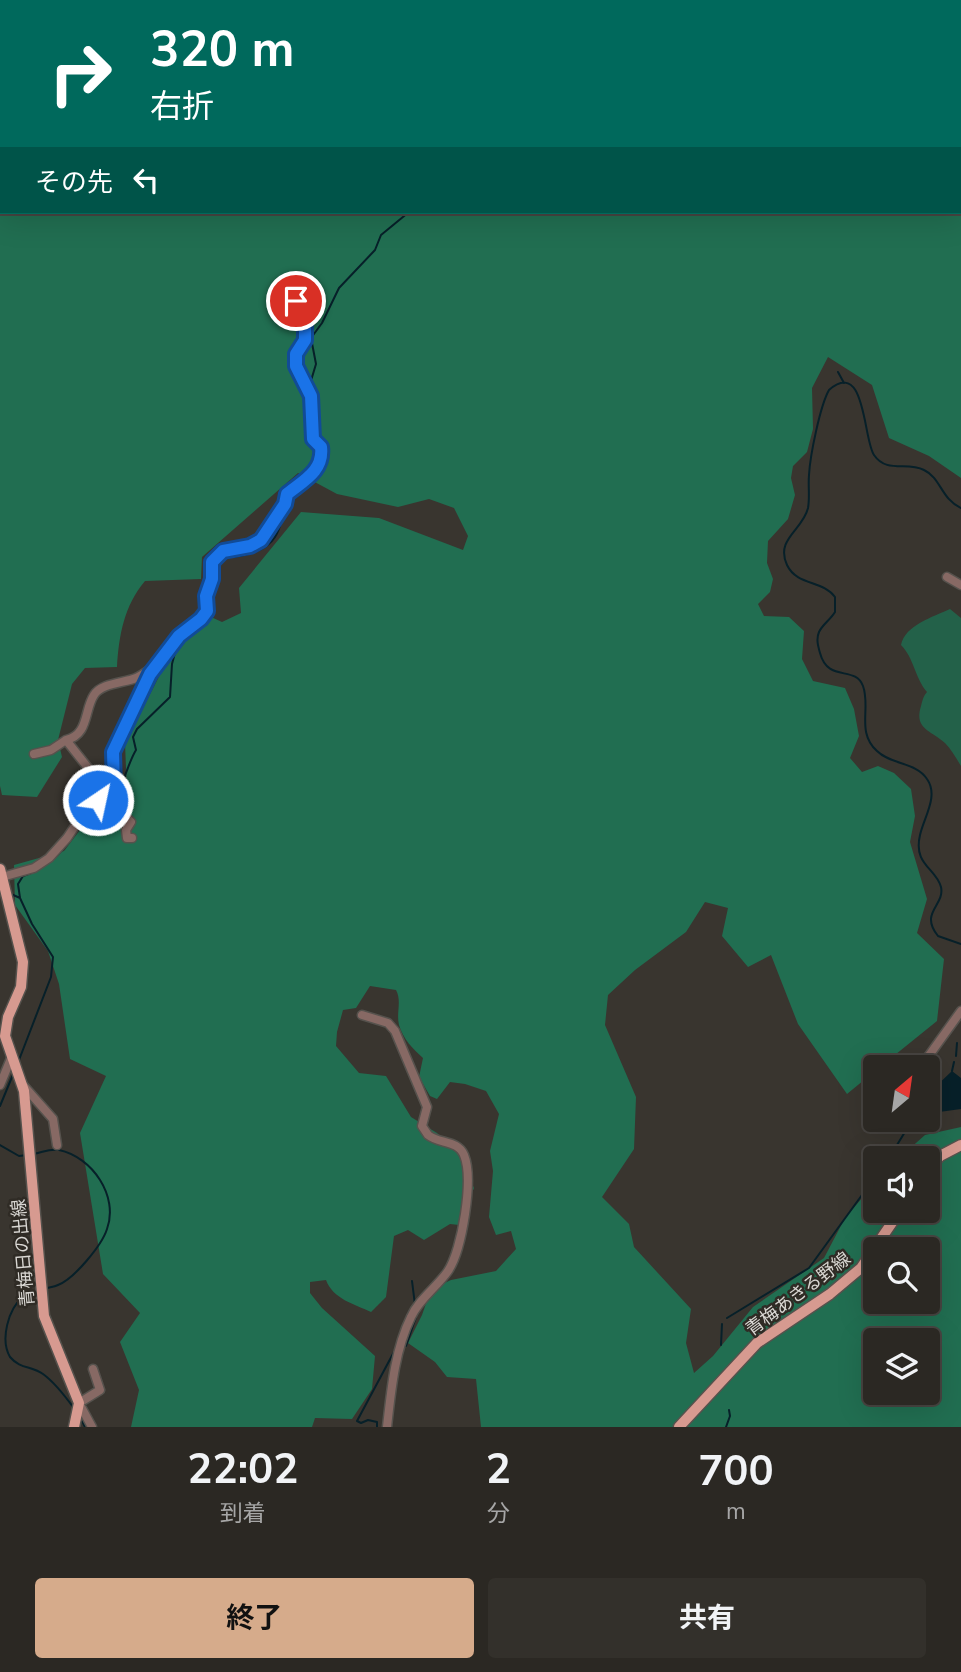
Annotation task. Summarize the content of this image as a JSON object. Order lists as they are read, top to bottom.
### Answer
{
  "streets": {
    "main road": ["青梅日の出線", "青梅あきる野線"]
  },
  "north": "top right",
  "page": {
    "turn": ["320 m", "右折"],
    "then": "その先",
    "eta": [
      "22:02",
      "到着",
      "2",
      "分",
      "700",
      "m"
    ],
    "buttons": ["終了", "共有"]
  }
}
